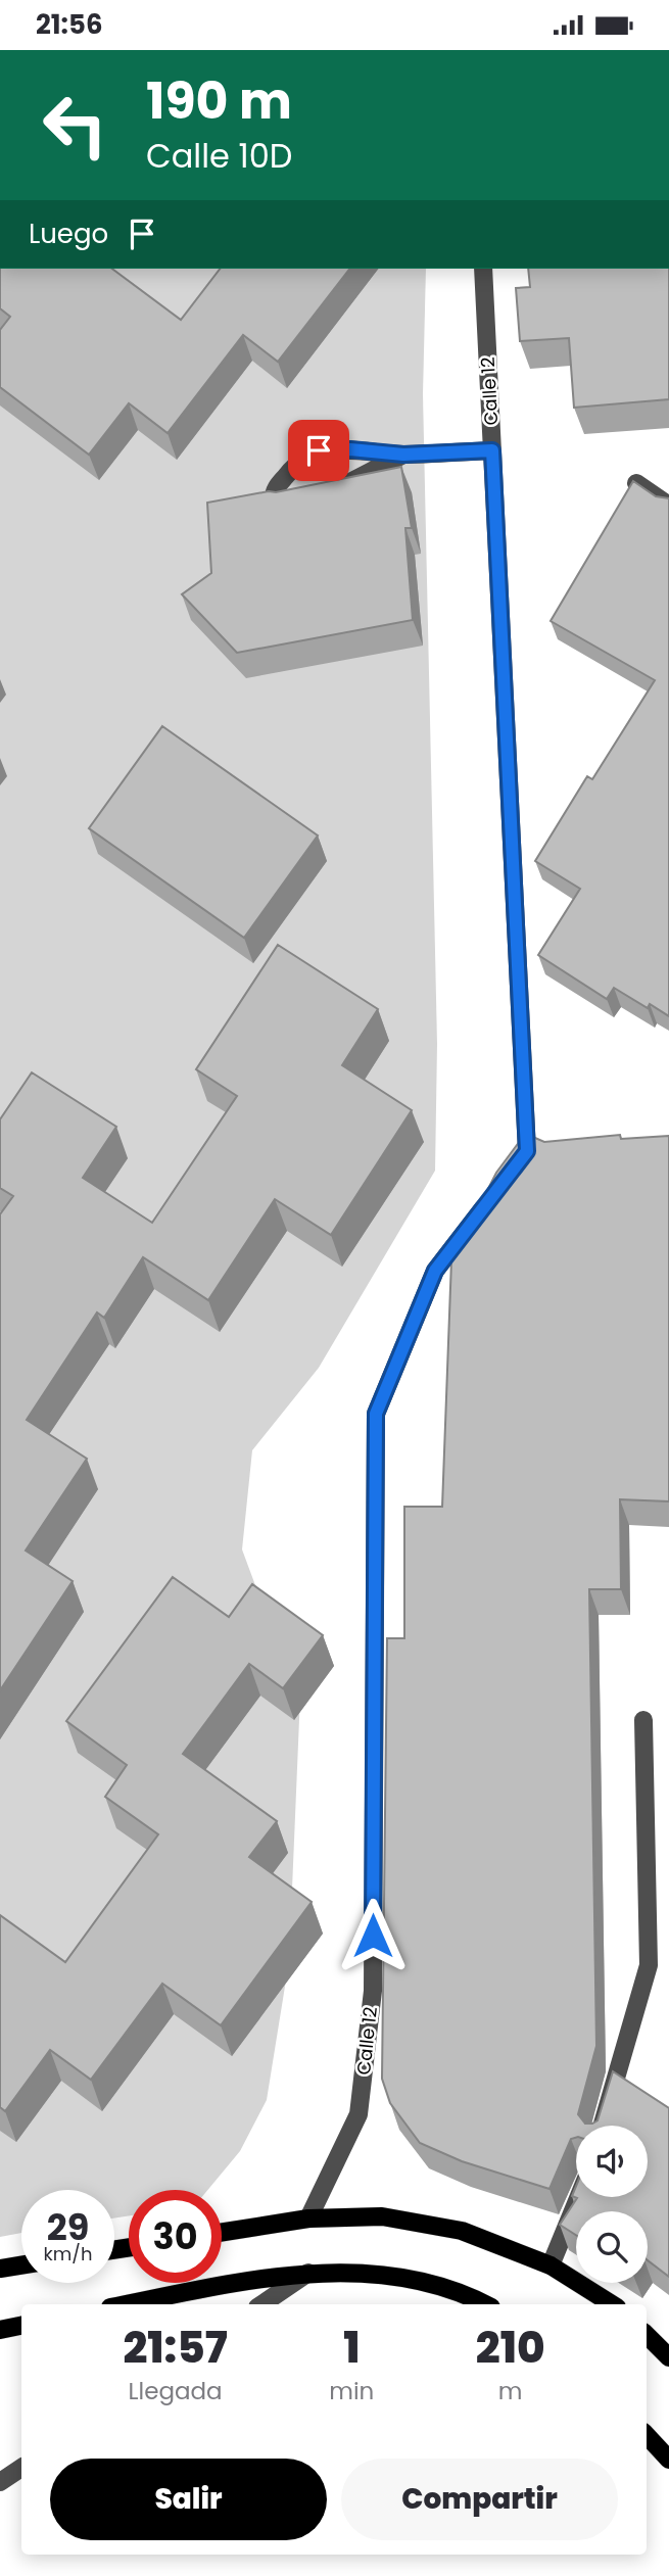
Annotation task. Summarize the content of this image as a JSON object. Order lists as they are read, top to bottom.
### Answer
{
  "streets": {
    "street": ["Calle 12"]
  },
  "page": {
    "status": "21:56",
    "turn": ["190 m", "Calle 10D"],
    "then": "Luego",
    "speed": "29 km/h",
    "limit": "30",
    "eta": [
      "21:57",
      "Llegada",
      "1",
      "min",
      "210",
      "m"
    ],
    "buttons": ["Salir", "Compartir"]
  }
}
